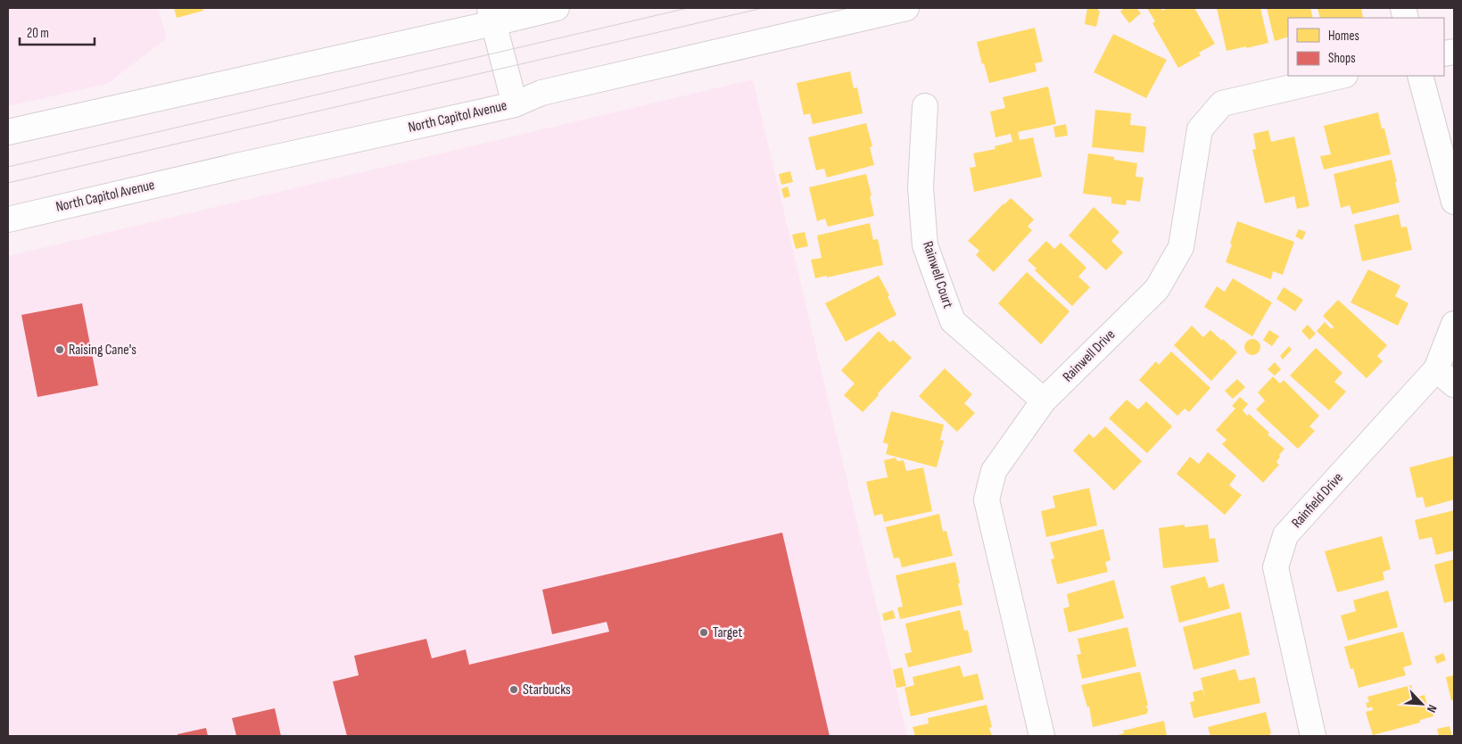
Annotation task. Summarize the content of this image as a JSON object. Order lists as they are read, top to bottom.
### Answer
{
  "streets": {
    "street": [
      "North Capitol Avenue",
      "Rainwell Court",
      "Rainwell Drive",
      "Rainfield Drive"
    ]
  },
  "crossings": [
    ["Rainwell Court", "Rainwell Drive"]
  ],
  "places": ["Raising Cane's", "Target", "Starbucks"],
  "legend": ["Homes", "Shops"],
  "scale_bar": "20 m",
  "north": "bottom right"
}
